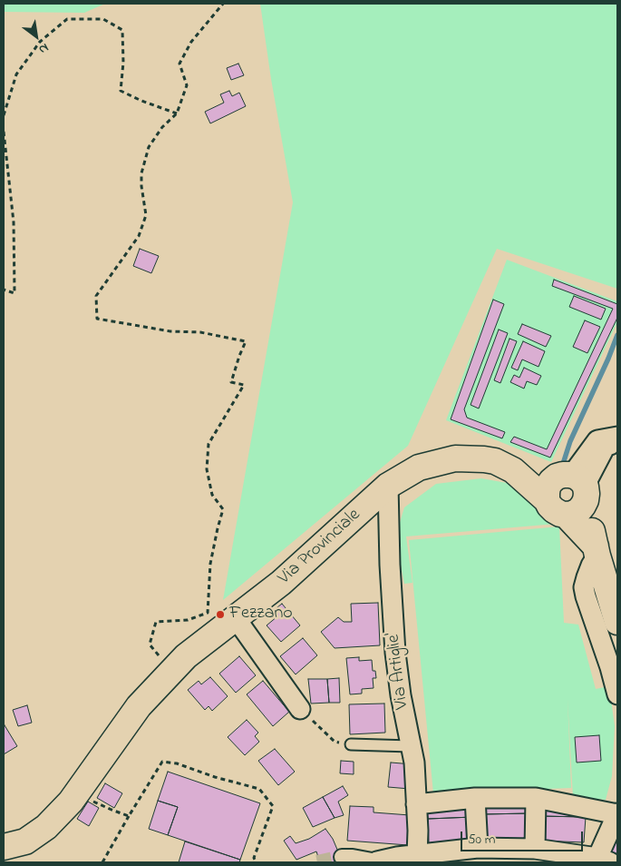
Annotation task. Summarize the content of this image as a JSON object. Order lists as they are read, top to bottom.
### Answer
{
  "streets": {
    "main road": ["Via Provinciale"],
    "street": ["Via Artiglie'"]
  },
  "crossings": [
    ["Via Provinciale", "Via Artiglie'"]
  ],
  "places": ["Fezzano"],
  "scale_bar": "50 m",
  "north": "bottom right"
}
